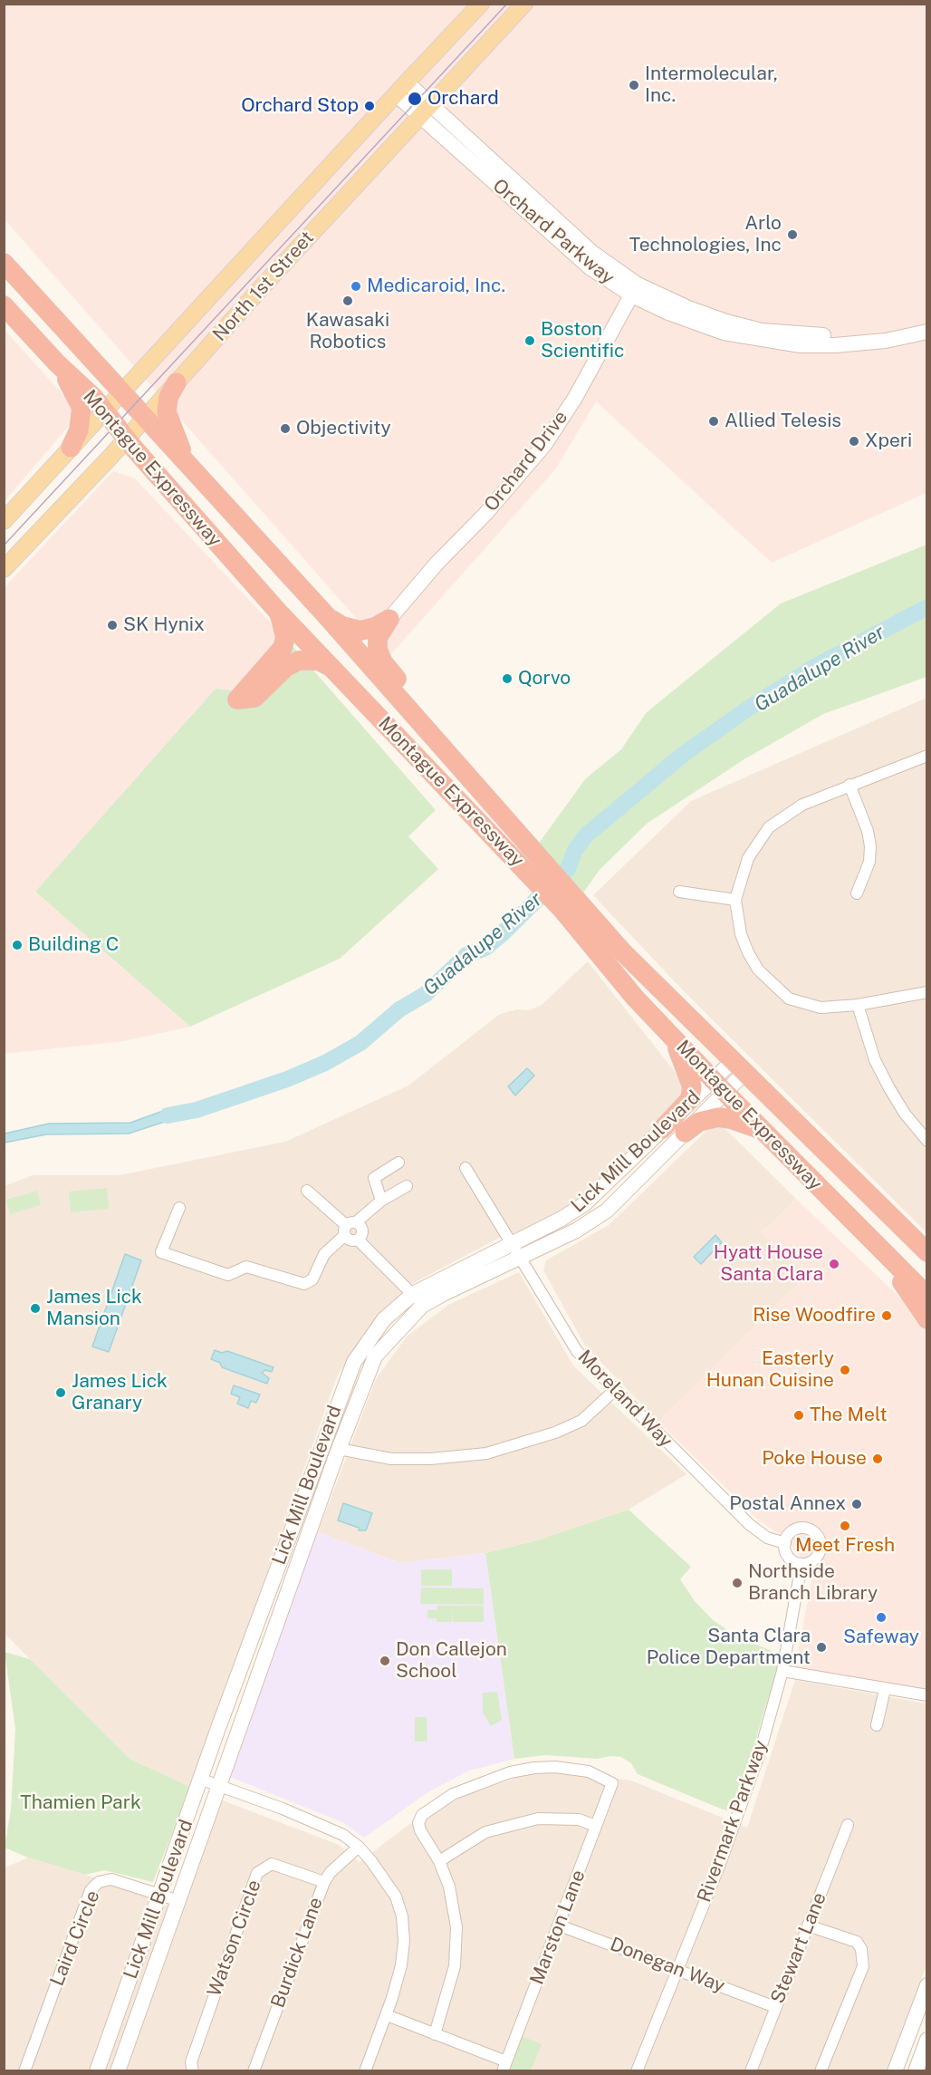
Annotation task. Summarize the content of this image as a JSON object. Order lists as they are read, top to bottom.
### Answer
{
  "streets": {
    "highway": ["Montague Expressway"],
    "main road": [
      "Orchard Parkway",
      "North 1st Street",
      "Orchard Drive",
      "Lick Mill Boulevard"
    ],
    "street": [
      "Moreland Way",
      "Rivermark Parkway",
      "Marston Lane",
      "Laird Circle",
      "Watson Circle",
      "Stewart Lane",
      "Burdick Lane",
      "Donegan Way"
    ]
  },
  "crossings": [
    ["Orchard Parkway", "North 1st Street"],
    ["Orchard Parkway", "Orchard Drive"],
    ["North 1st Street", "Montague Expressway"],
    ["Montague Expressway", "Lick Mill Boulevard"],
    ["Lick Mill Boulevard", "Moreland Way"],
    ["Lick Mill Boulevard", "Laird Circle"],
    ["Moreland Way", "Rivermark Parkway"],
    ["Rivermark Parkway", "Donegan Way"],
    ["Marston Lane", "Donegan Way"],
    ["Watson Circle", "Burdick Lane"],
    ["Stewart Lane", "Donegan Way"]
  ],
  "water": ["Guadalupe River"],
  "parks": ["Thamien Park"],
  "places": [
    "Intermolecular, Inc.",
    "Orchard",
    "Orchard Stop",
    "Arlo Technologies, Inc",
    "Medicaroid, Inc.",
    "Kawasaki Robotics",
    "Boston Scientific",
    "Allied Telesis",
    "Objectivity",
    "Xperi",
    "SK Hynix",
    "Qorvo",
    "Building C",
    "Hyatt House Santa Clara",
    "James Lick Mansion",
    "Rise Woodfire",
    "Easterly Hunan Cuisine",
    "James Lick Granary",
    "The Melt",
    "Poke House",
    "Postal Annex",
    "Meet Fresh",
    "Northside Branch Library",
    "Safeway",
    "Santa Clara Police Department",
    "Don Callejon School"
  ]
}
